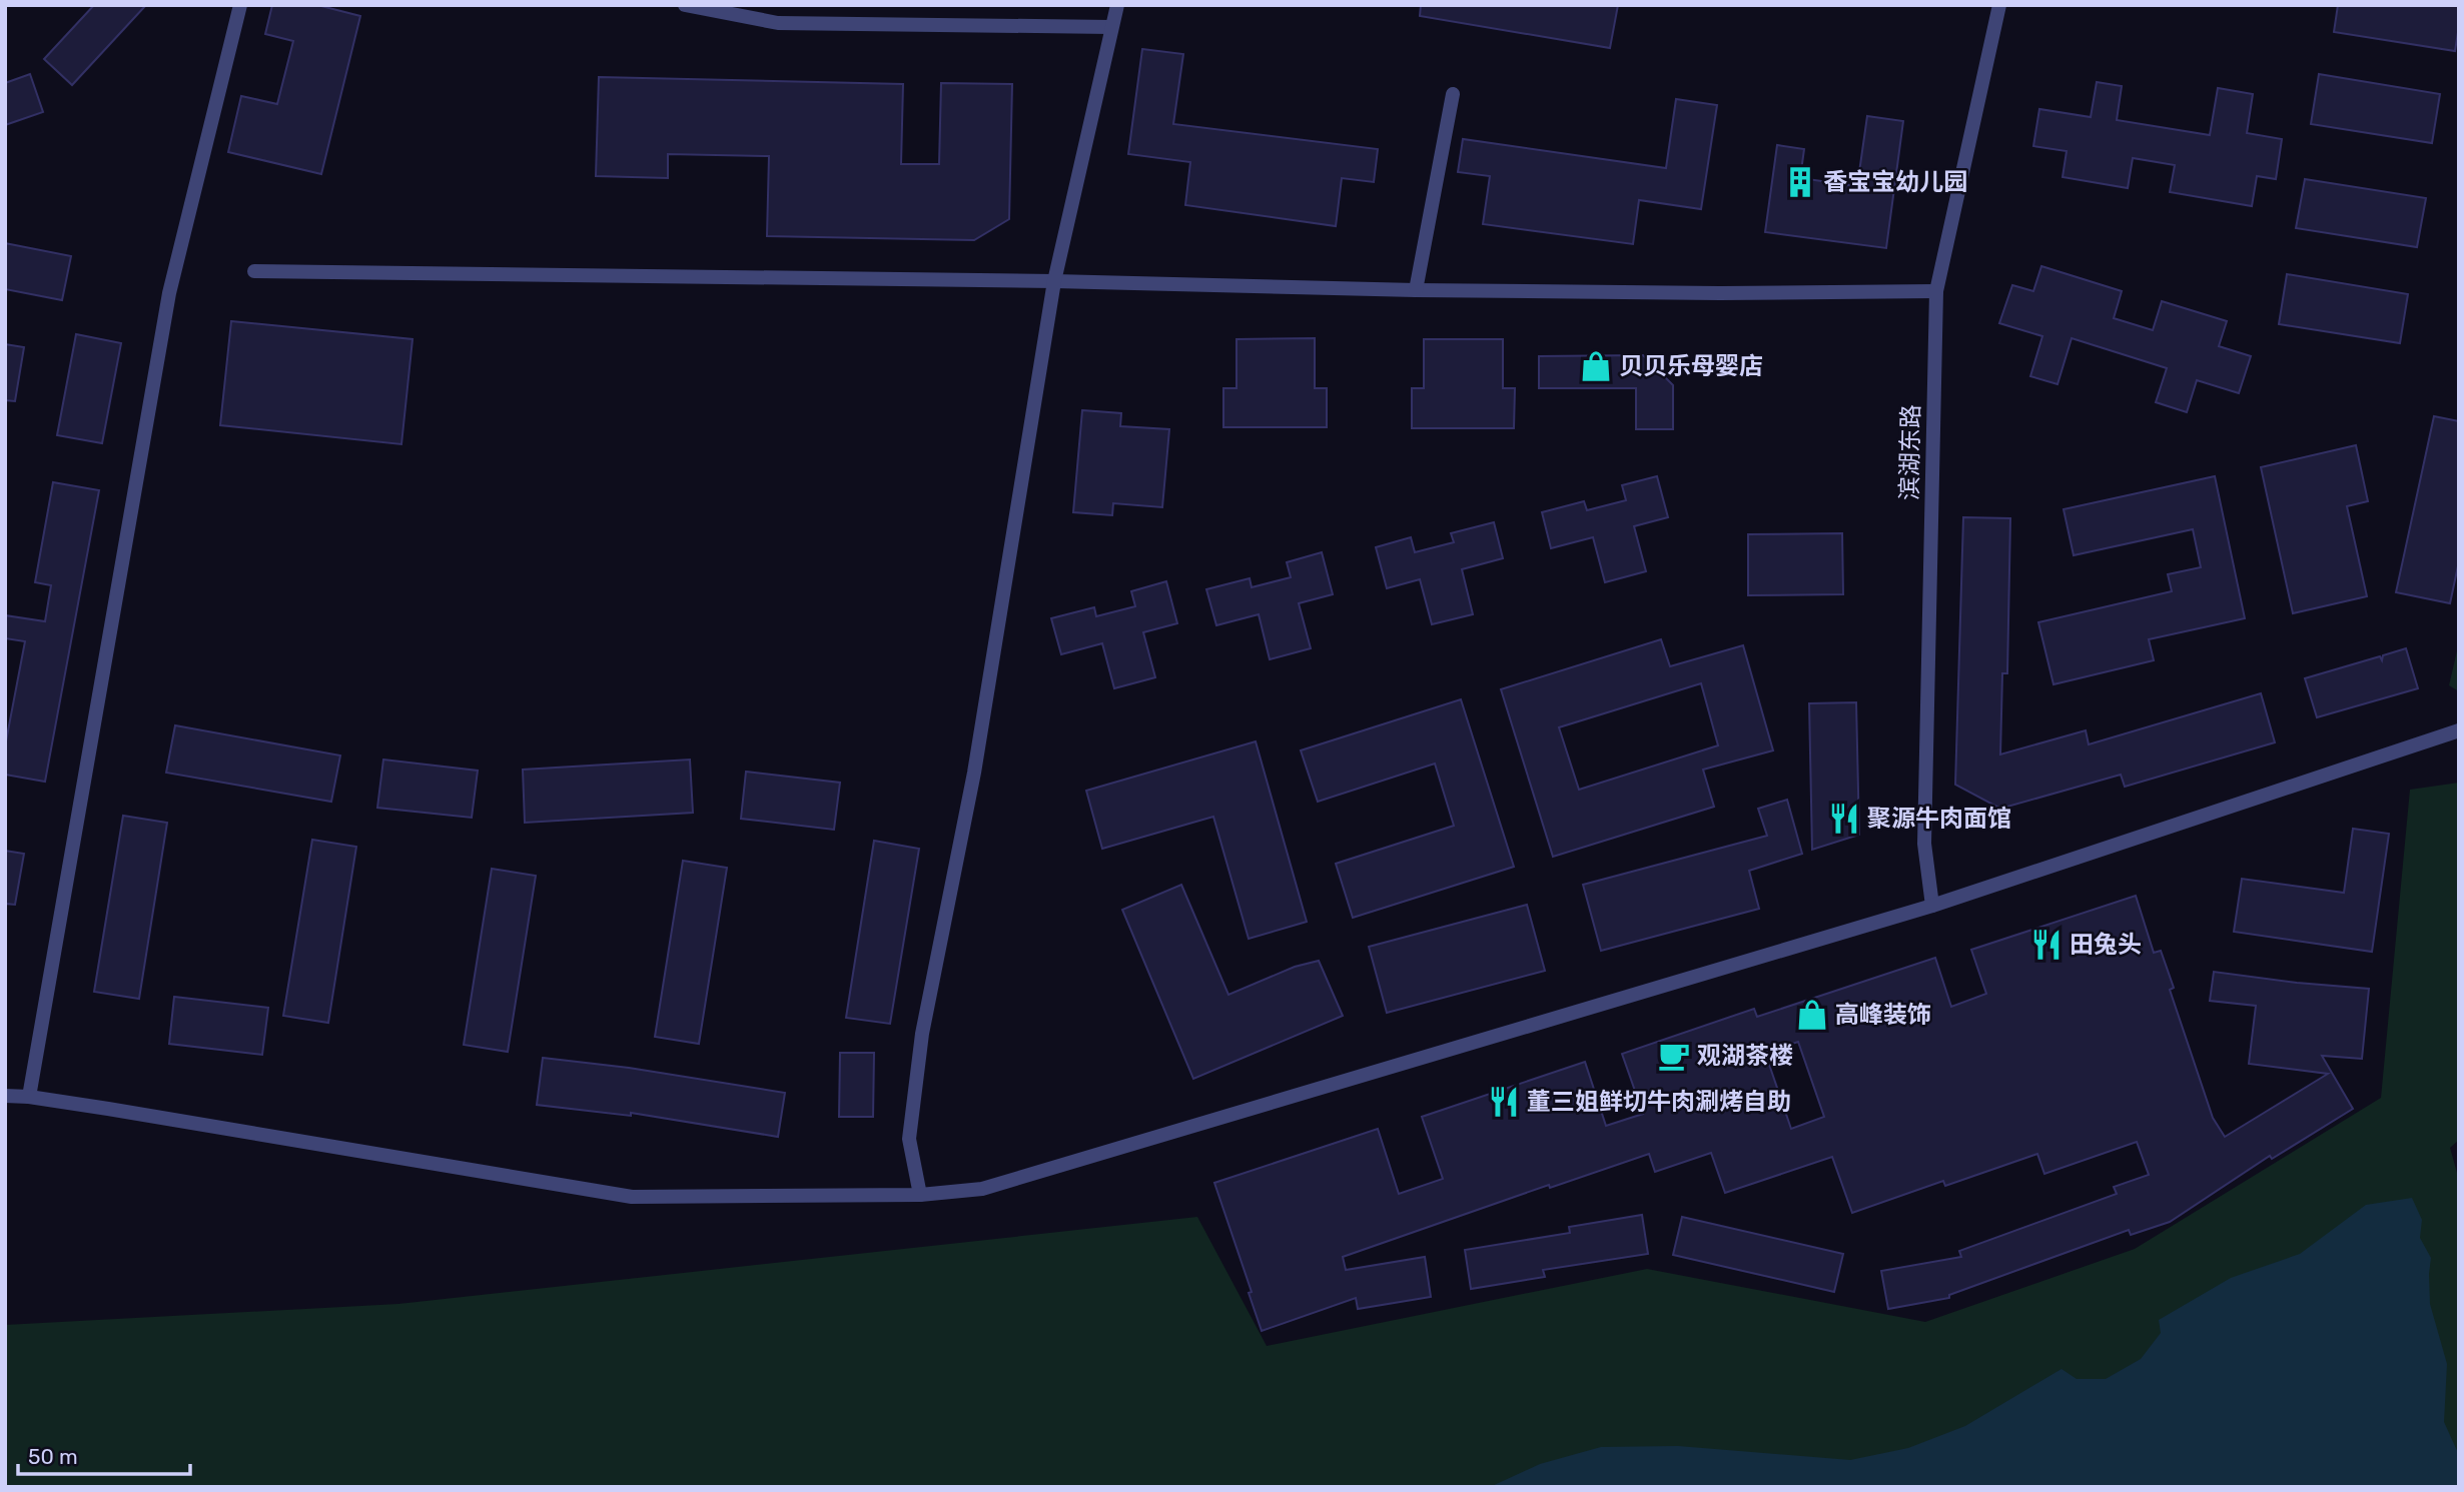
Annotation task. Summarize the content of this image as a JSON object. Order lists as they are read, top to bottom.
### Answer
{
  "streets": {
    "street": ["滨湖东路"]
  },
  "places": {
    "building": ["香宝宝幼儿园"],
    "shop": ["贝贝乐母婴店", "高峰装饰"],
    "restaurant": ["聚源牛肉面馆", "田兔头", "董三姐鲜切牛肉涮烤自助"],
    "cafe": ["观湖茶楼"]
  },
  "scale_bar": "50 m"
}
